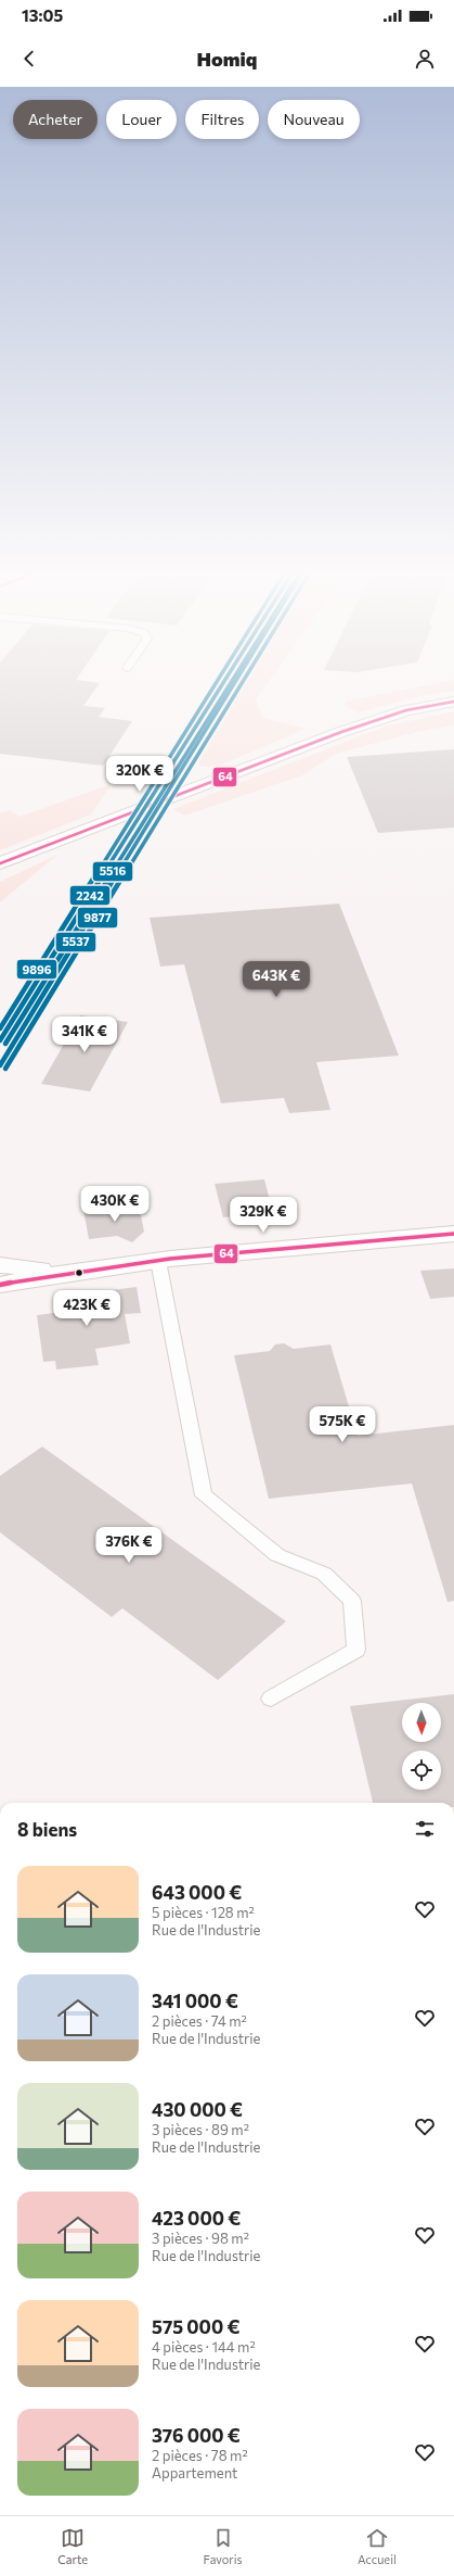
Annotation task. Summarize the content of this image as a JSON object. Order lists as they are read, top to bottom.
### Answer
{
  "lines": [
    "transit line 5537",
    "transit line 2242",
    "transit line 5516",
    "transit line 9877",
    "transit line 9896",
    "transit line 64"
  ],
  "north": "bottom",
  "page": {
    "status": "13:05",
    "header": "Homiq",
    "chip": [
      "Acheter",
      "Louer",
      "Filtres",
      "Nouveau"
    ],
    "price": [
      "320K €",
      "643K €",
      "341K €",
      "430K €",
      "329K €",
      "423K €",
      "575K €",
      "376K €"
    ],
    "heading": "8 biens",
    "list": [
      {
        "name": "643 000 €",
        "note": "5 pièces · 128 m² · Rue de l'Industrie"
      },
      {
        "name": "341 000 €",
        "note": "2 pièces · 74 m² · Rue de l'Industrie"
      },
      {
        "name": "430 000 €",
        "note": "3 pièces · 89 m² · Rue de l'Industrie"
      },
      {
        "name": "423 000 €",
        "note": "3 pièces · 98 m² · Rue de l'Industrie"
      },
      {
        "name": "575 000 €",
        "note": "4 pièces · 144 m² · Rue de l'Industrie"
      },
      {
        "name": "376 000 €",
        "note": "2 pièces · 78 m² · Appartement"
      }
    ],
    "tabs": ["Carte", "Favoris", "Accueil"]
  }
}
